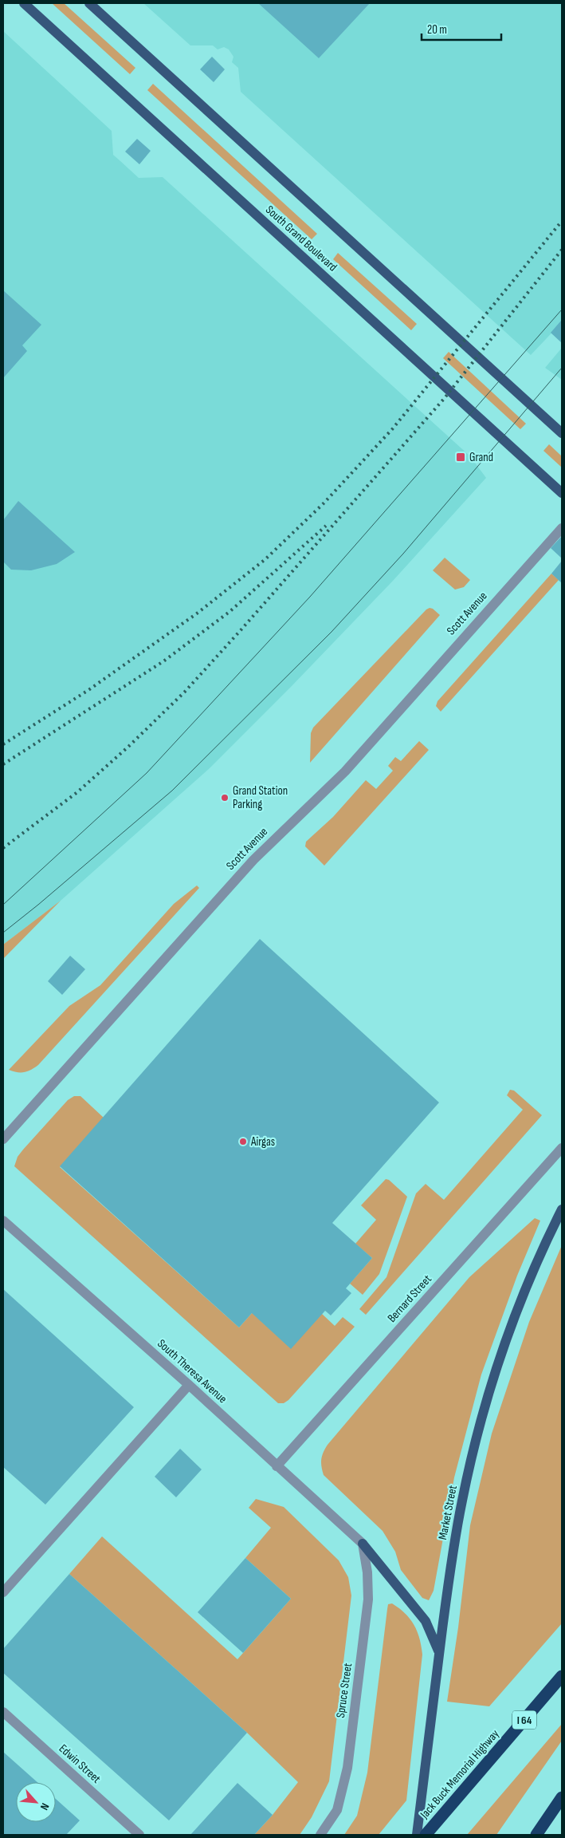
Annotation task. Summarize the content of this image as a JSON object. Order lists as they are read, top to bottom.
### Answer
{
  "streets": {
    "highway": ["I 64", "Jack Buck Memorial Highway"],
    "main road": ["South Grand Boulevard", "Market Street"],
    "street": [
      "Scott Avenue",
      "Bernard Street",
      "South Theresa Avenue",
      "Spruce Street",
      "Edwin Street"
    ]
  },
  "crossings": [
    ["Bernard Street", "South Theresa Avenue"],
    ["South Theresa Avenue", "Spruce Street"]
  ],
  "places": {
    "transit": ["Grand"],
    "other": ["Grand Station Parking", "Airgas"]
  },
  "scale_bar": "20 m",
  "north": "bottom right"
}
